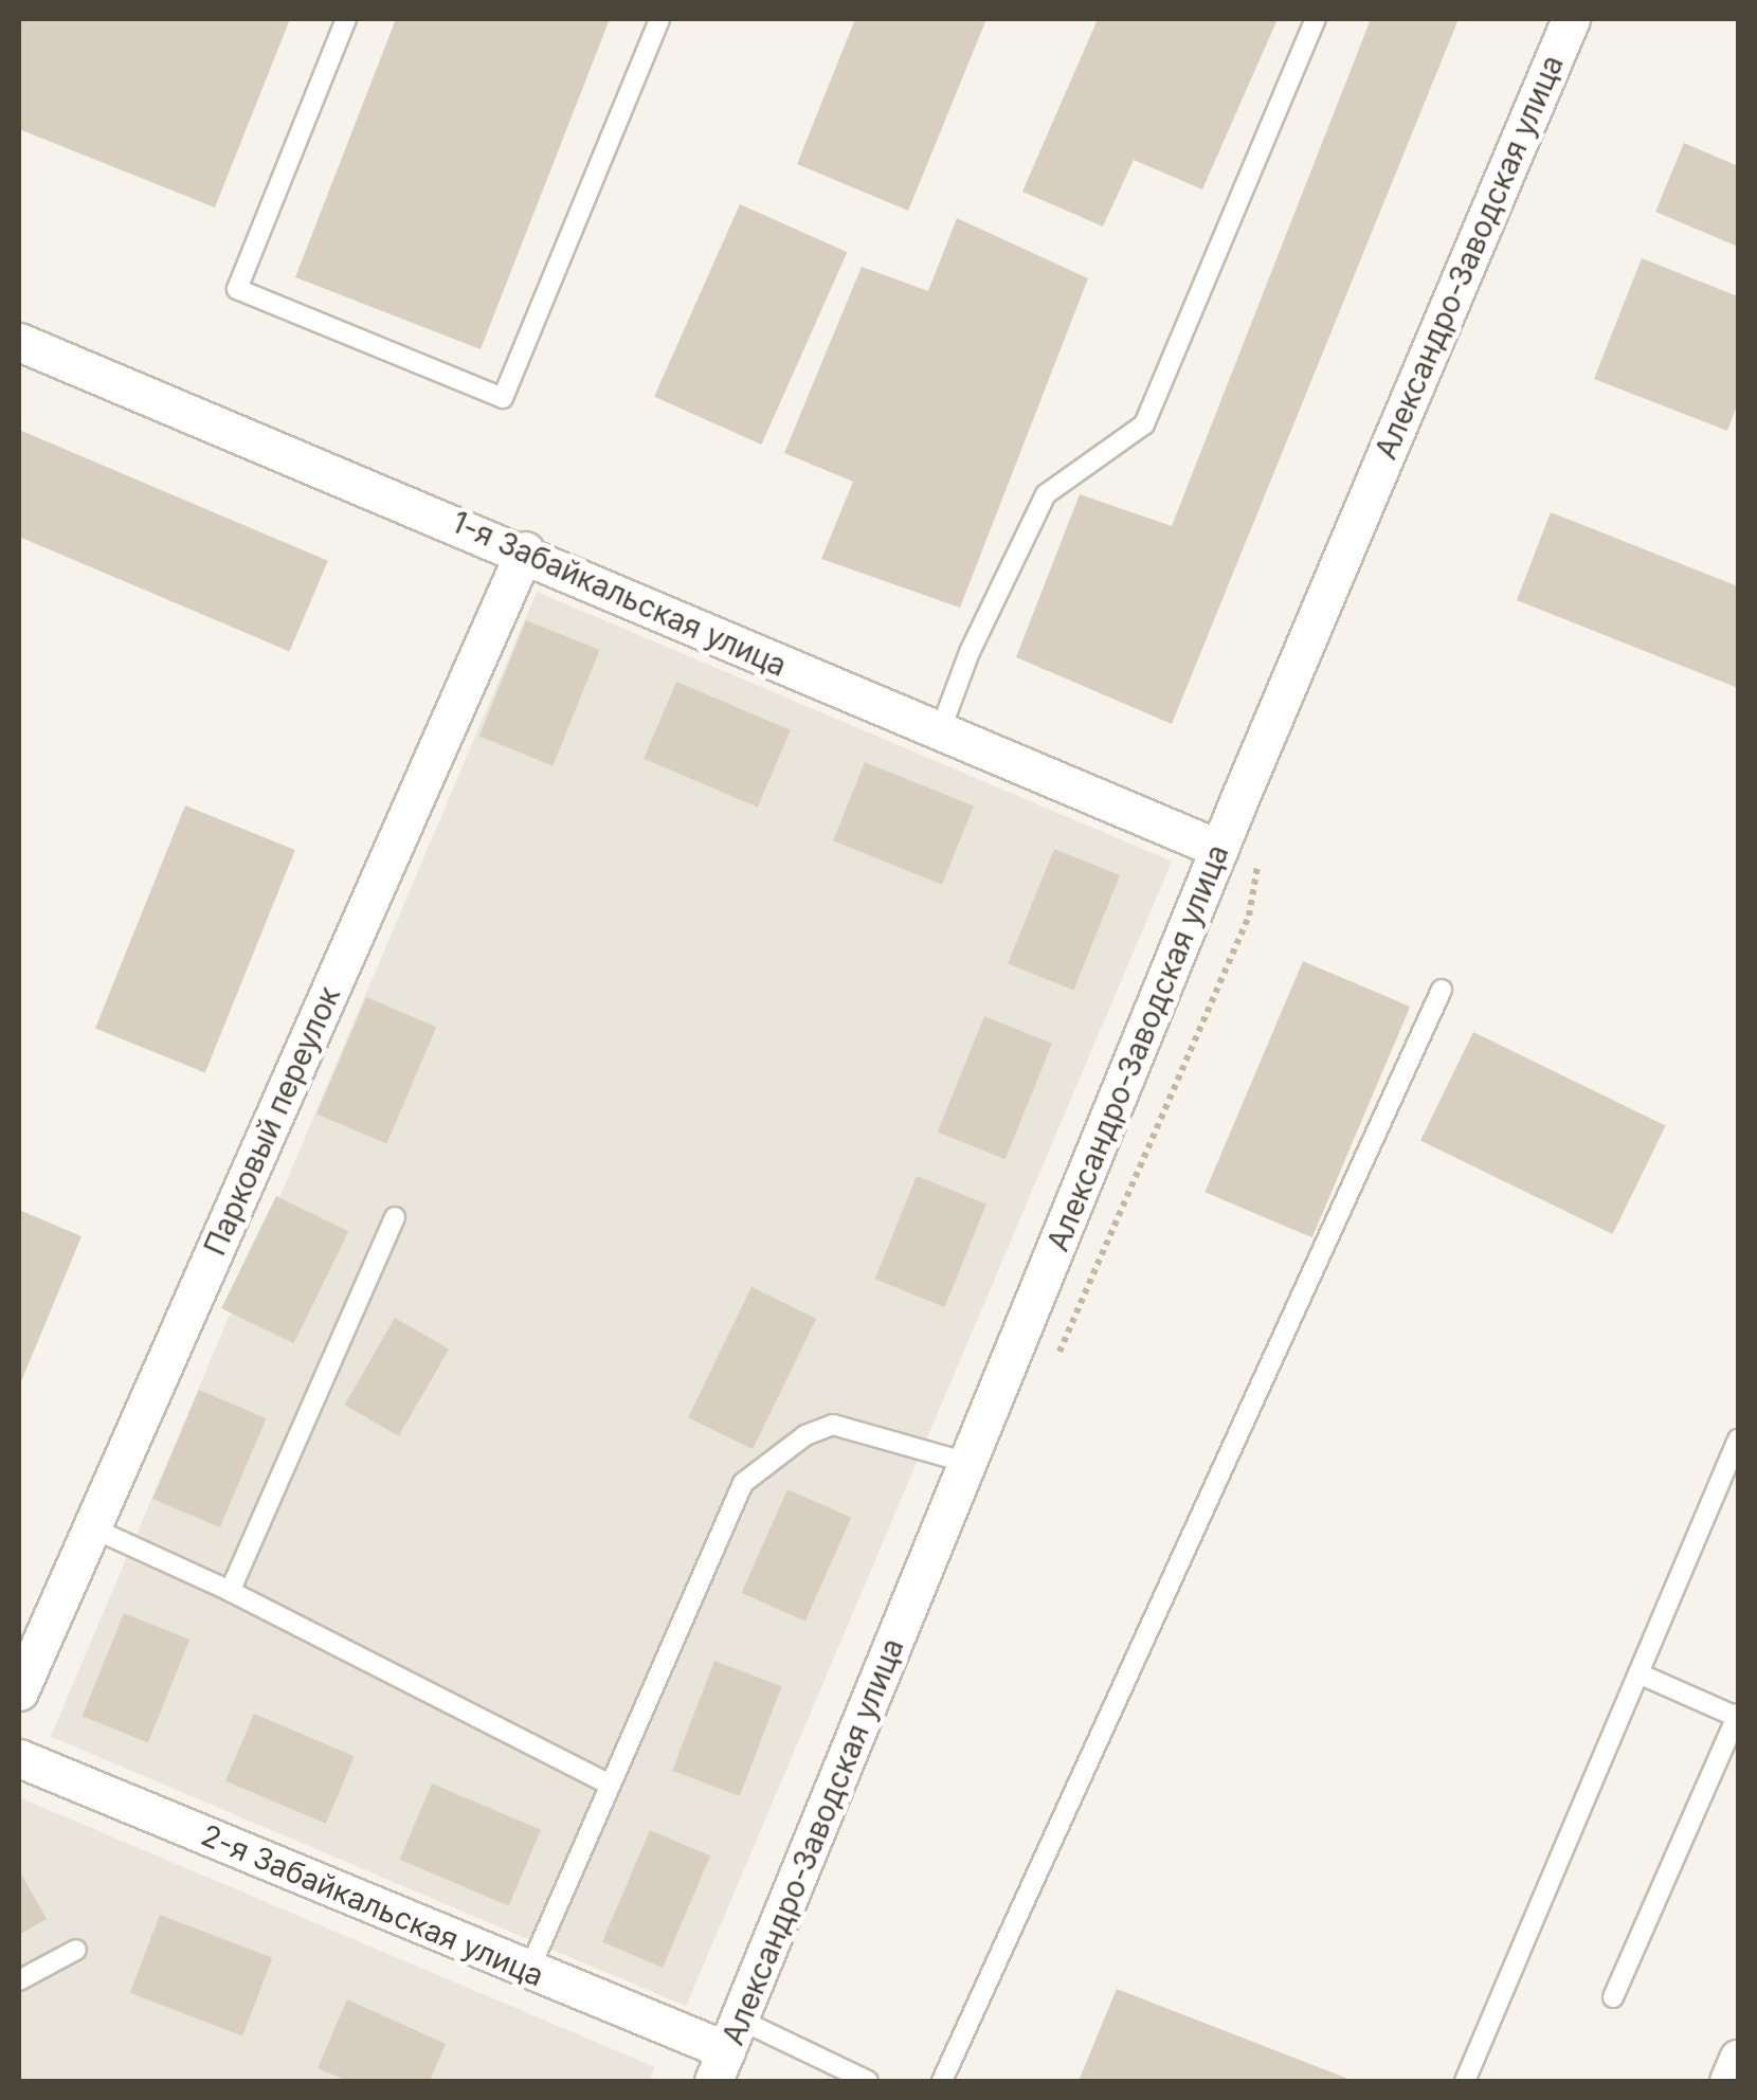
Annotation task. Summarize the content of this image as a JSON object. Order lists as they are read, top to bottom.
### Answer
{
  "streets": {
    "street": [
      "Александро-Заводская улица",
      "1-я Забайкальская улица",
      "Парковый переулок",
      "2-я Забайкальская улица"
    ]
  },
  "crossings": [
    ["Александро-Заводская улица", "1-я Забайкальская улица"],
    ["Александро-Заводская улица", "2-я Забайкальская улица"],
    ["1-я Забайкальская улица", "Парковый переулок"]
  ]
}
